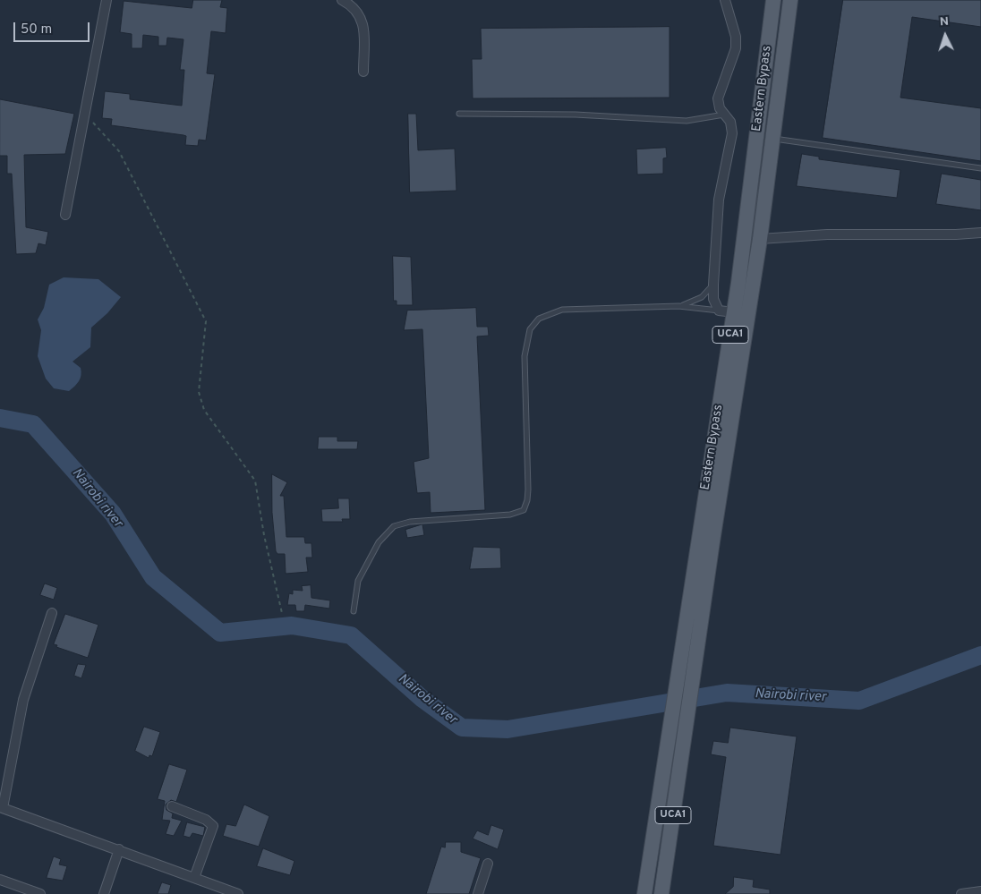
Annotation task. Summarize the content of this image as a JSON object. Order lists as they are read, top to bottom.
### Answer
{
  "streets": {
    "main road": ["Eastern Bypass", "UCA1"]
  },
  "water": ["Nairobi river"],
  "scale_bar": "50 m",
  "north": "top"
}
